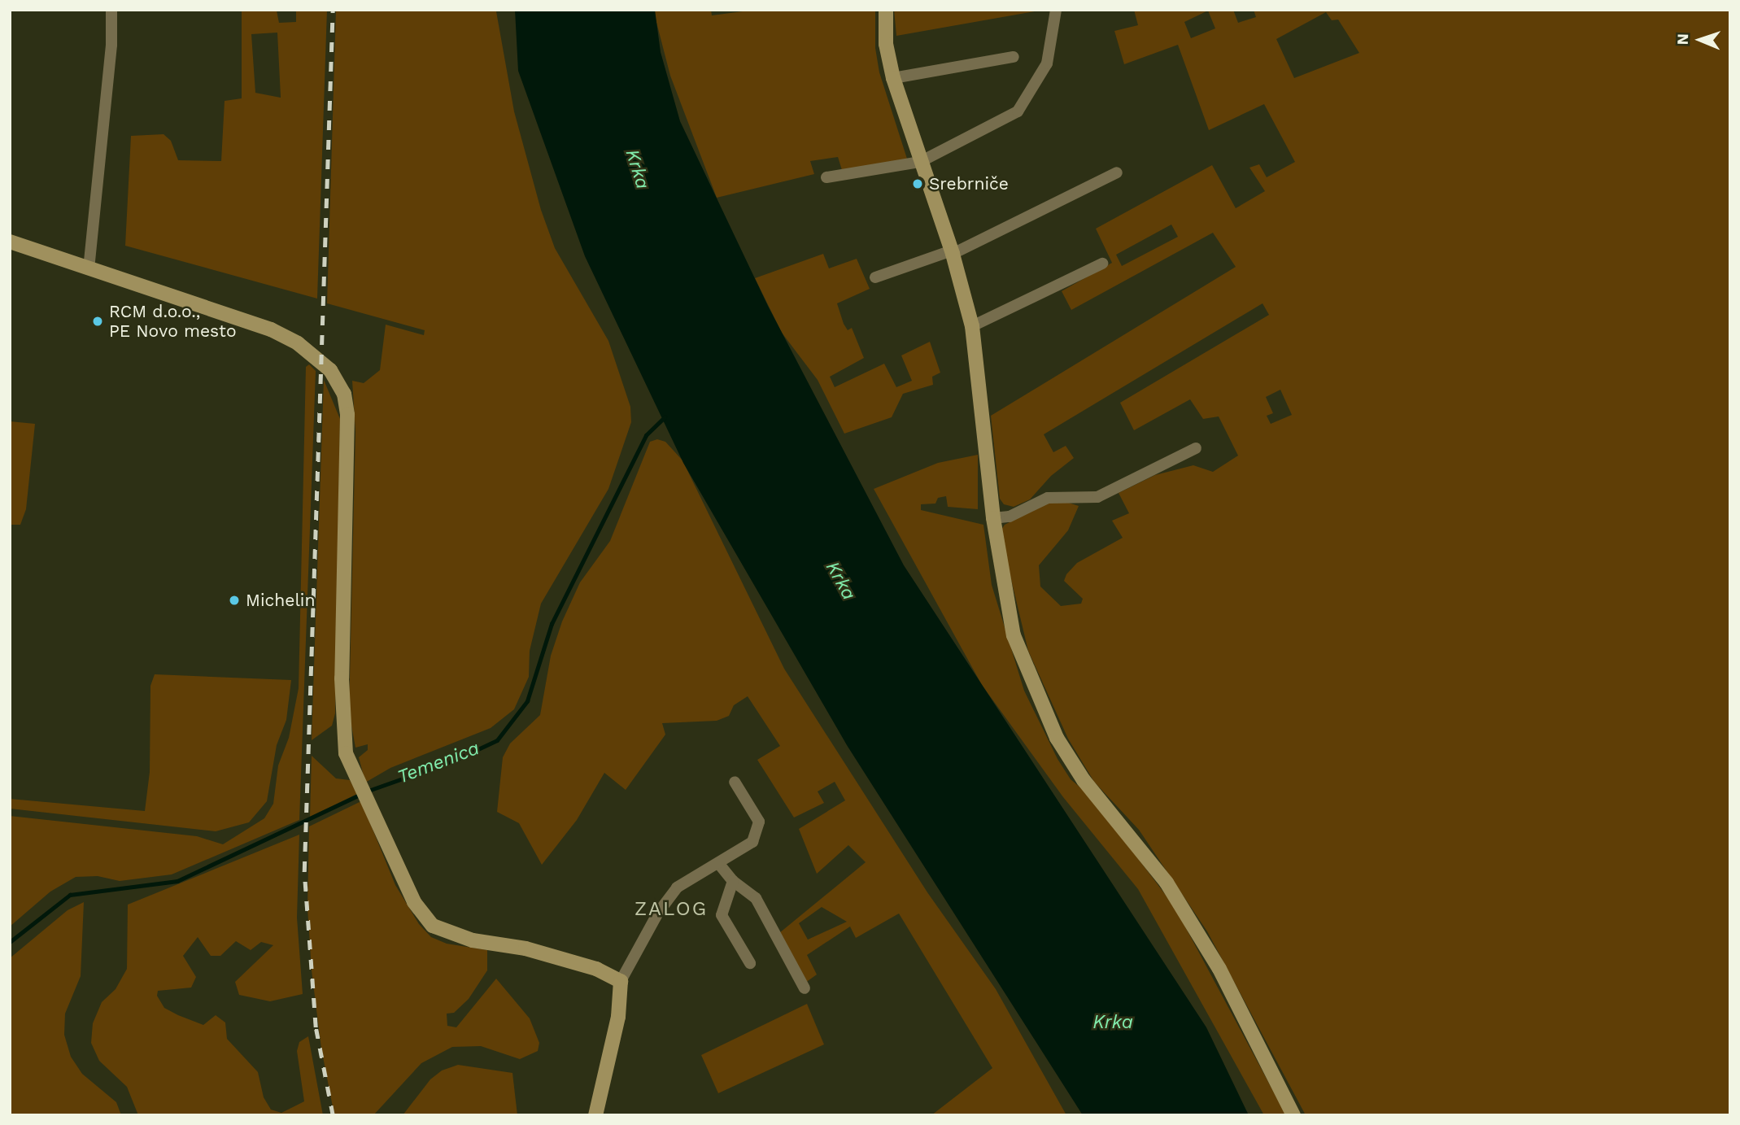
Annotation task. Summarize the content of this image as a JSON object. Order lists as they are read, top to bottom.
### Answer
{
  "districts": ["ZALOG"],
  "water": ["Krka", "Temenica"],
  "places": ["Srebrniče", "RCM d.o.o., PE Novo mesto", "Michelin"],
  "north": "left"
}
